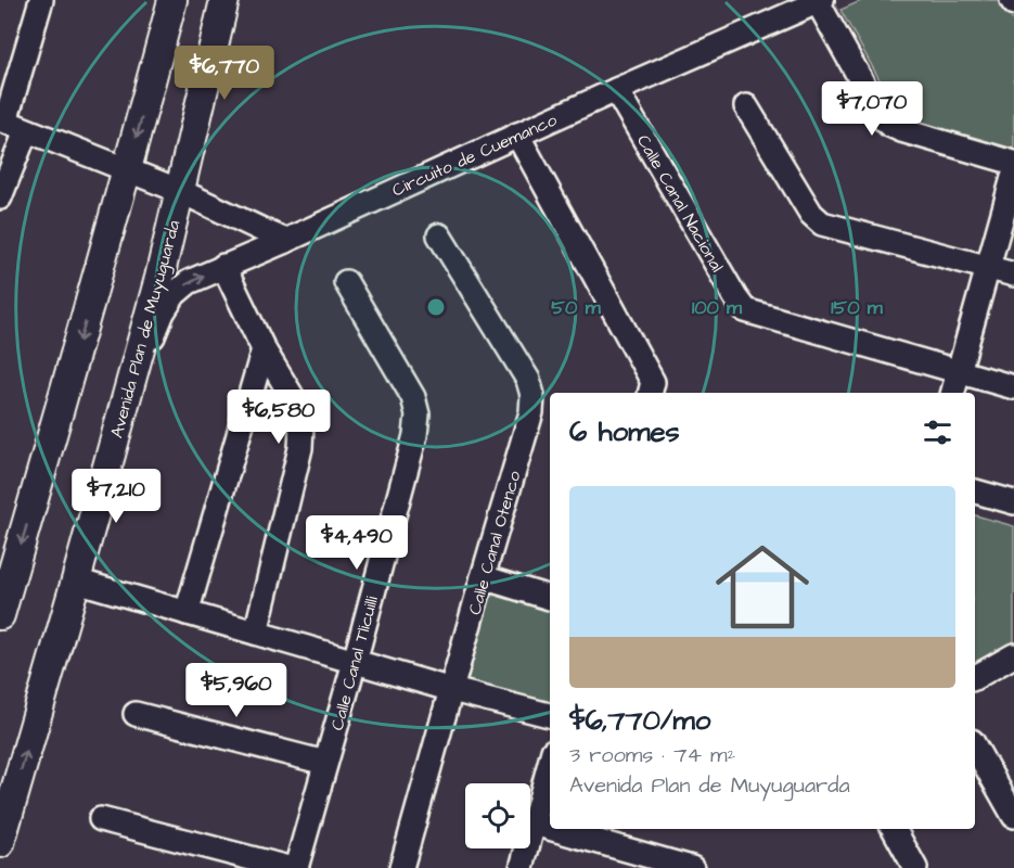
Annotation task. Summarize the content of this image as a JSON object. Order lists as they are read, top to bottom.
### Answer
{
  "streets": {
    "main road": ["Avenida Plan de Muyuguarda"],
    "street": [
      "Circuito de Cuemanco",
      "Calle Canal Nacional",
      "Calle Canal Otenco",
      "Calle Canal Tlicuilli"
    ]
  },
  "crossings": [
    ["Circuito de Cuemanco", "Calle Canal Nacional"],
    ["Circuito de Cuemanco", "Avenida Plan de Muyuguarda"]
  ],
  "page": {
    "price": [
      "$6,770",
      "$7,070",
      "$6,580",
      "$7,210",
      "$4,490",
      "$5,960"
    ],
    "heading": "6 homes",
    "list": [
      {
        "name": "$6,770/mo",
        "note": "3 rooms · 74 m² · Avenida Plan de Muyuguarda"
      }
    ]
  },
  "rings": ["50 m", "100 m", "150 m"]
}
